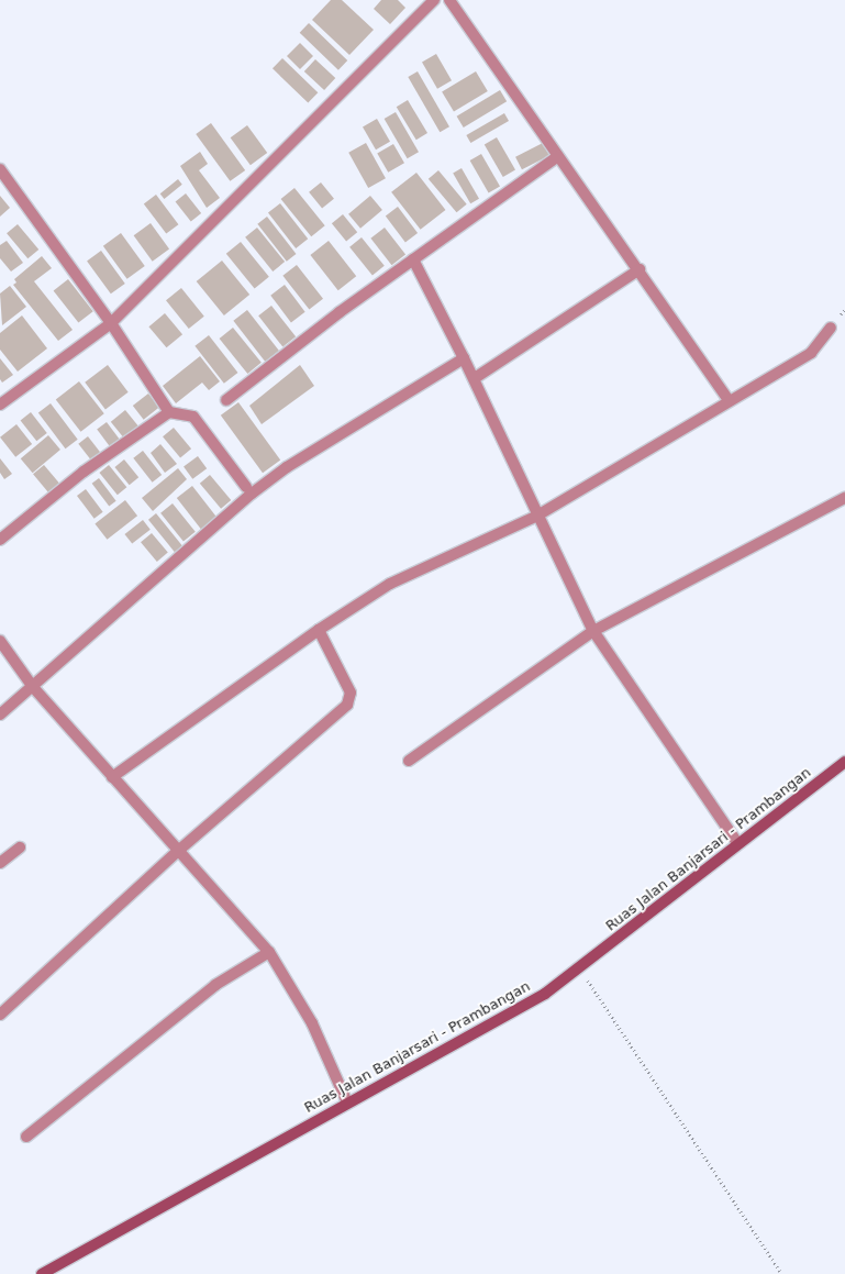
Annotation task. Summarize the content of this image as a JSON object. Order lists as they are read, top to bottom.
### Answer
{
  "streets": {
    "main road": ["Ruas Jalan Banjarsari - Prambangan"]
  }
}
